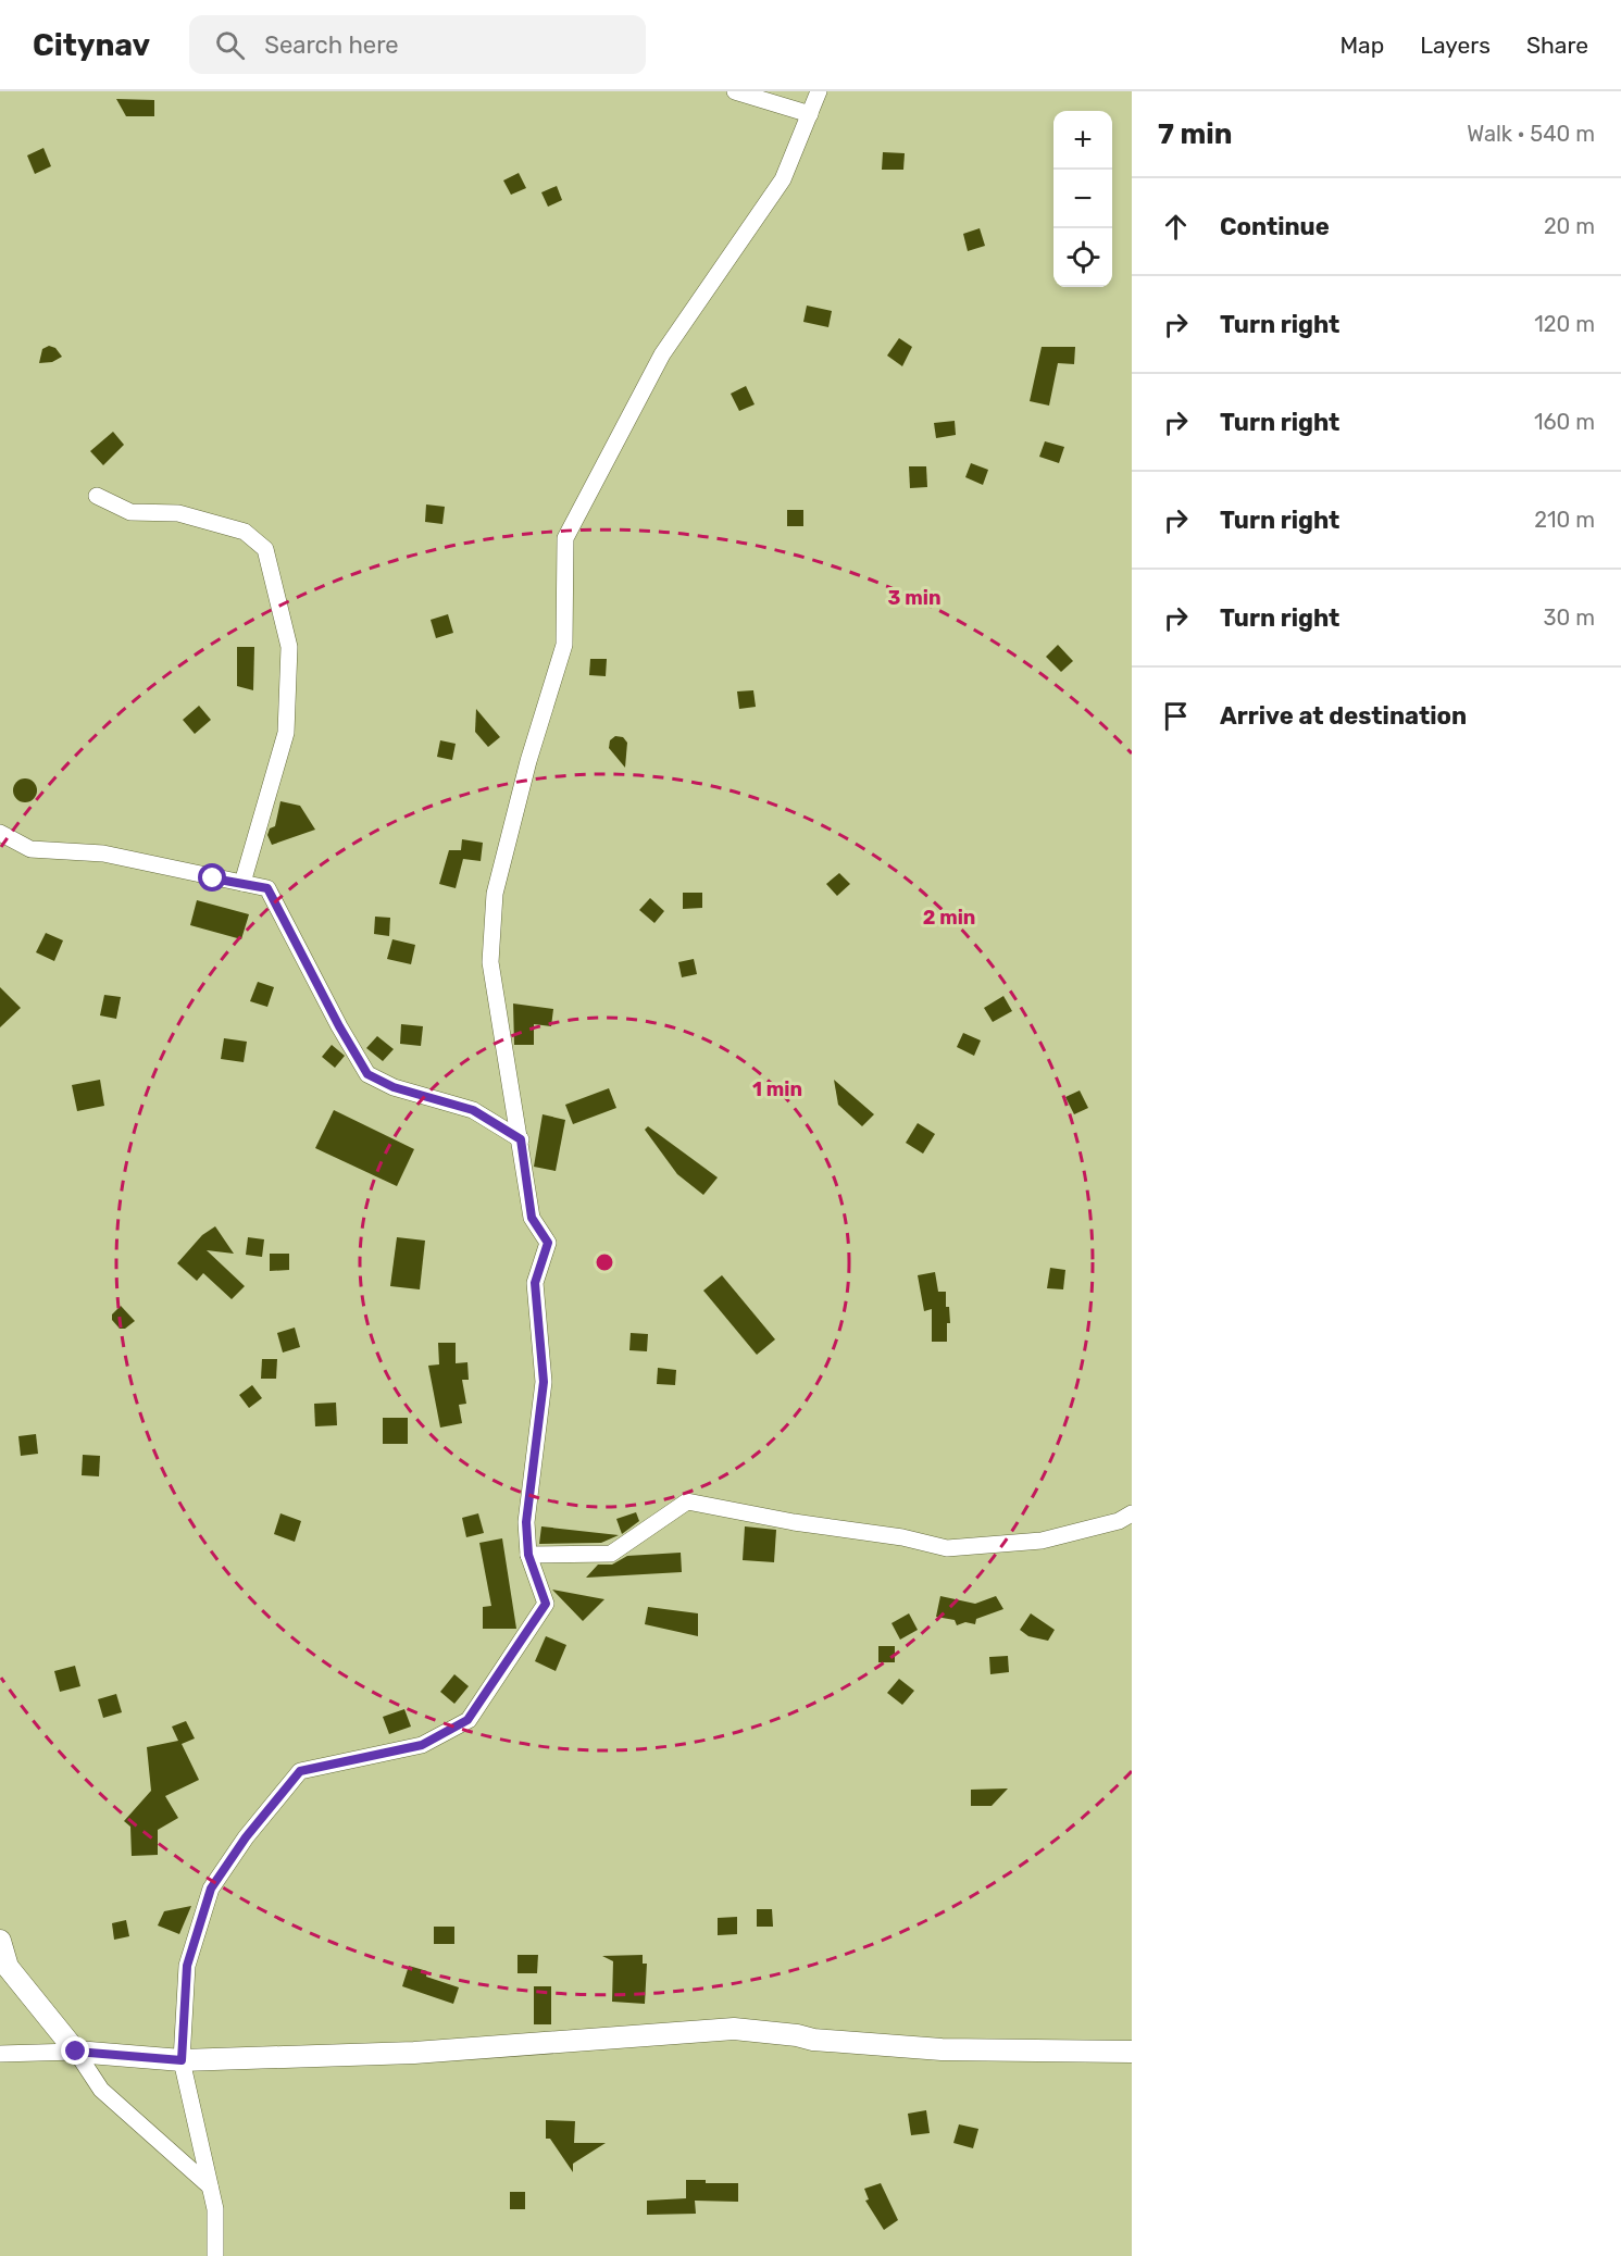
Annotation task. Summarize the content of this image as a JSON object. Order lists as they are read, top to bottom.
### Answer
{
  "page": {
    "header": "Citynav",
    "search": "Search here",
    "nav": ["Map", "Layers", "Share"],
    "heading": ["7 min", "Walk · 540 m"],
    "map_buttons": ["+", "−"],
    "list": [
      ["Continue", "20 m"],
      ["Turn right", "120 m"],
      ["Turn right", "160 m"],
      ["Turn right", "210 m"],
      ["Turn right", "30 m"],
      "Arrive at destination"
    ]
  },
  "rings": ["3 min", "2 min", "1 min"]
}
